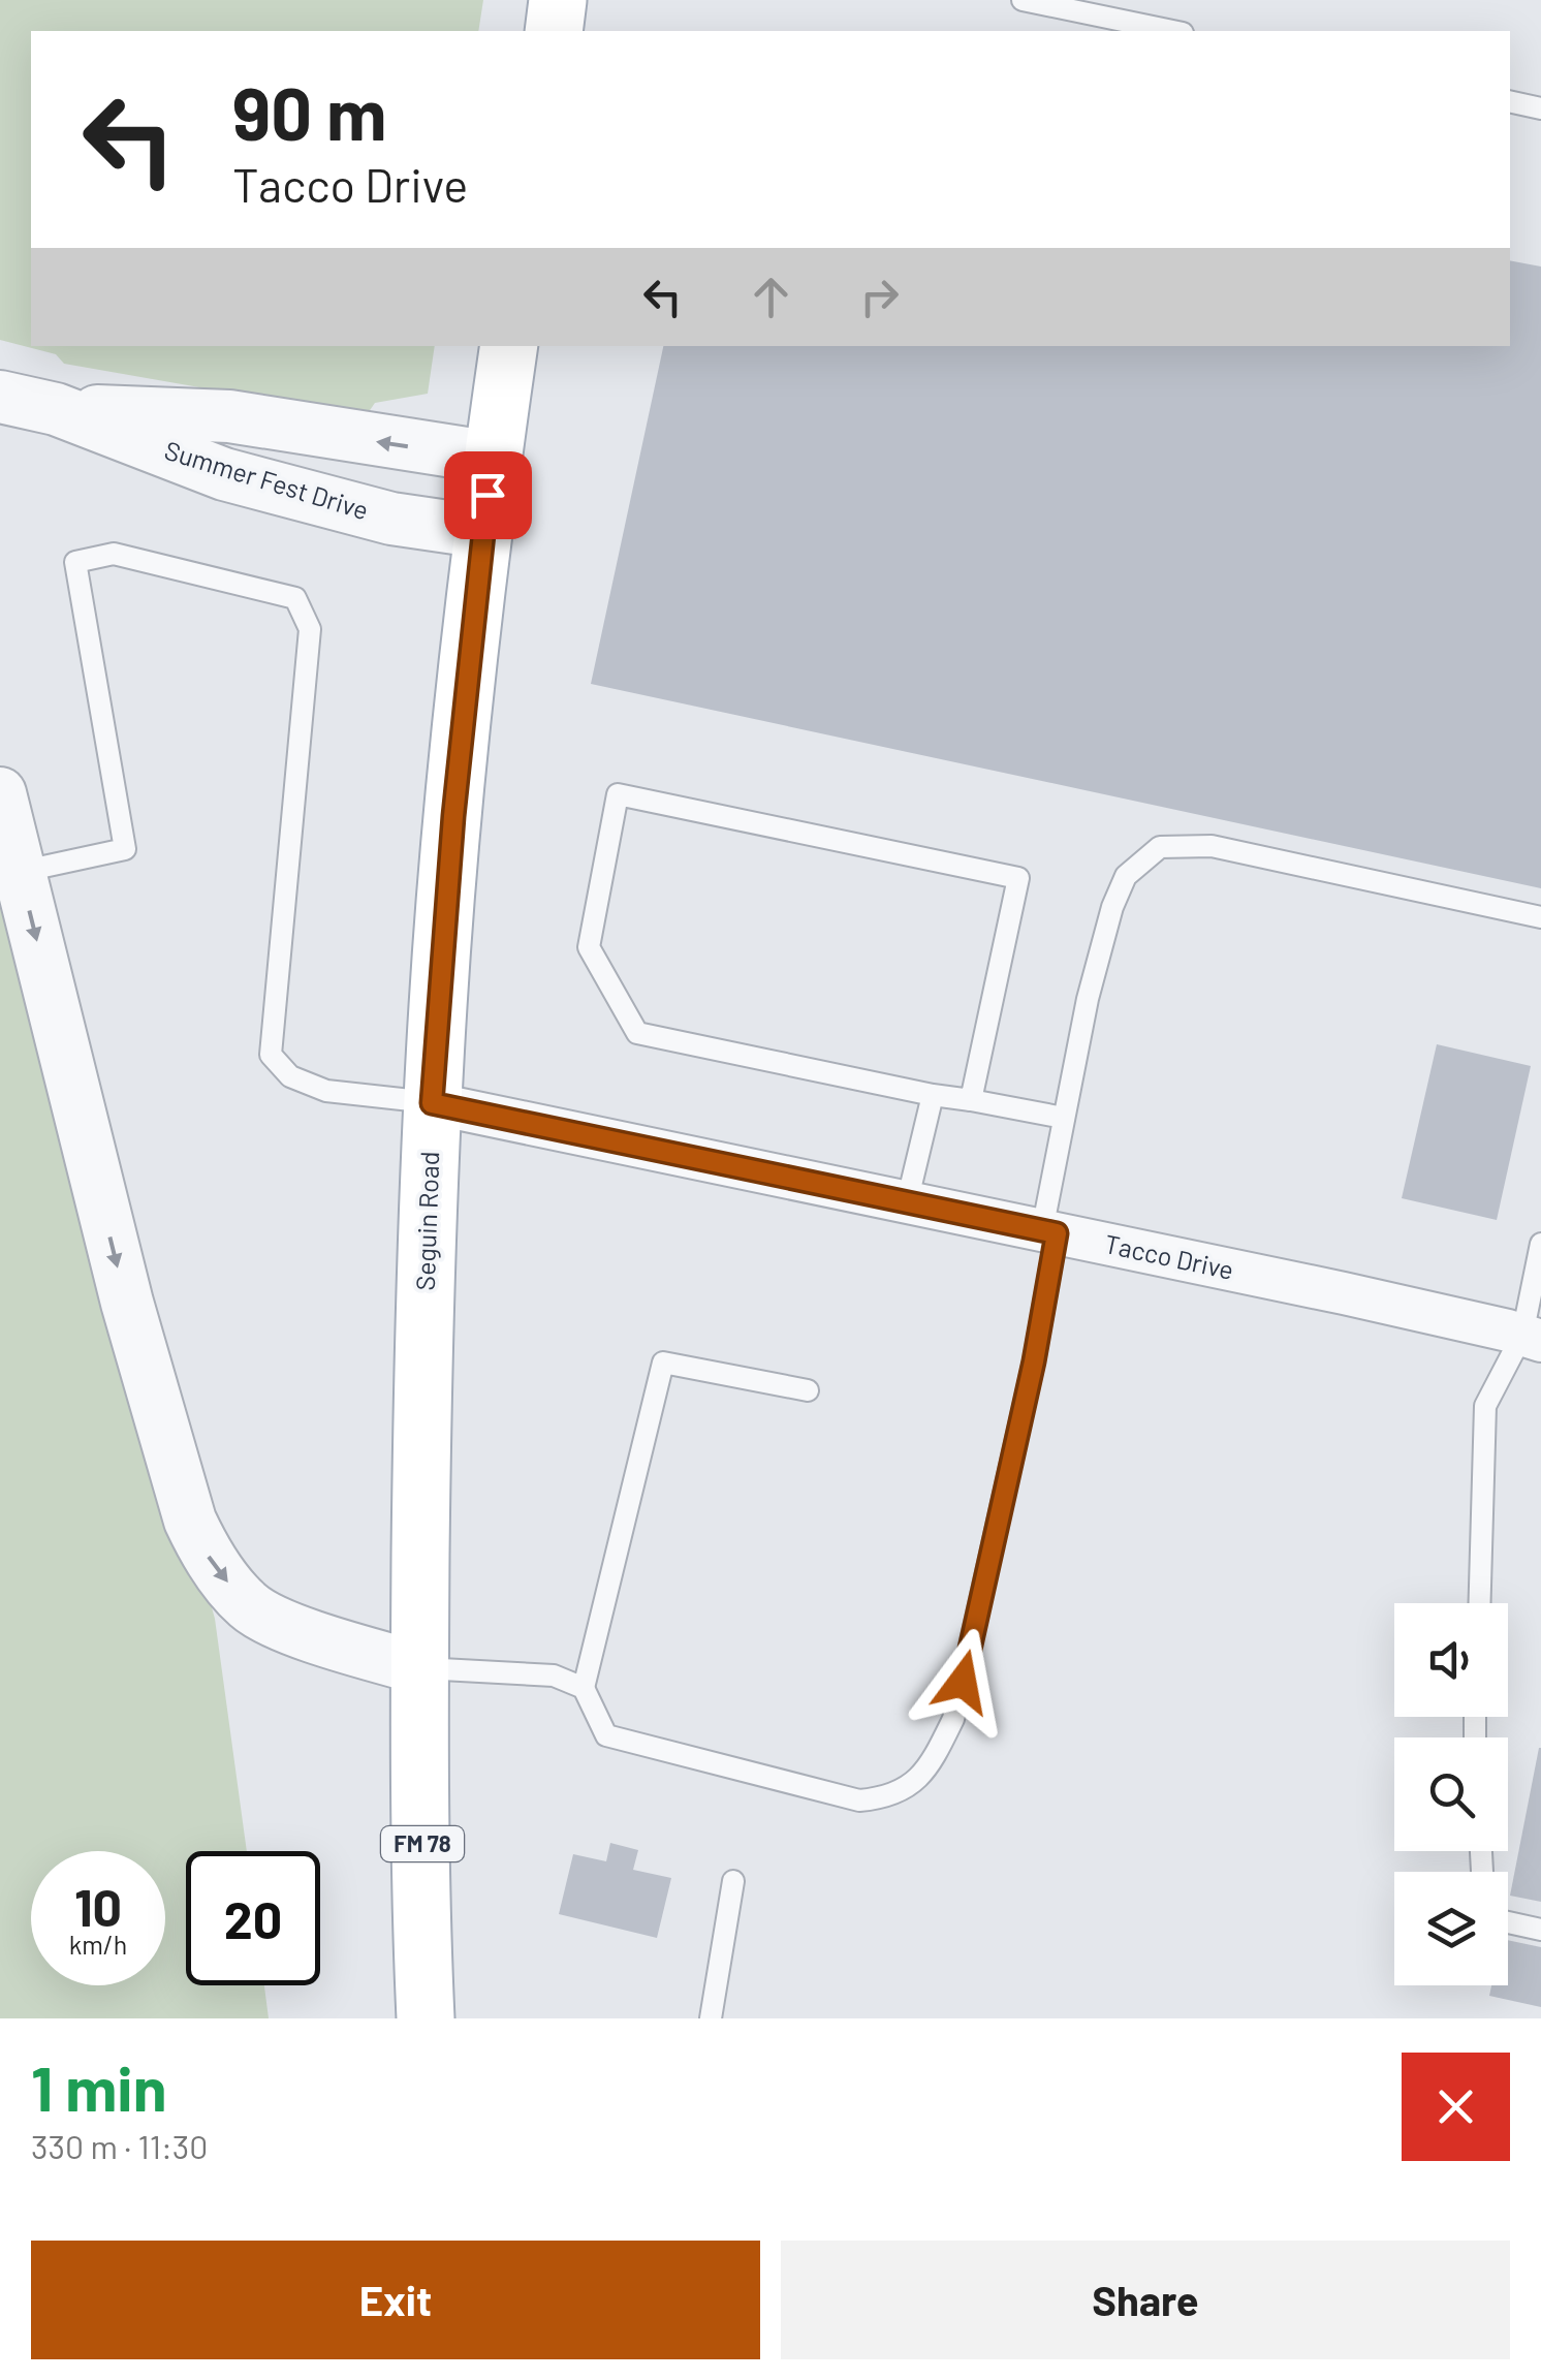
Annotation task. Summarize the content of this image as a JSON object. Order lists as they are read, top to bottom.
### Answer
{
  "streets": {
    "main road": ["Seguin Road", "FM 78"],
    "street": ["Summer Fest Drive", "Tacco Drive"]
  },
  "crossings": [
    ["Summer Fest Drive", "Seguin Road"],
    ["Seguin Road", "Tacco Drive"]
  ],
  "page": {
    "turn": ["90 m", "Tacco Drive"],
    "speed": "10 km/h",
    "limit": "20",
    "heading": ["1 min", "330 m · 11:30"],
    "buttons": ["Exit", "Share"]
  }
}
